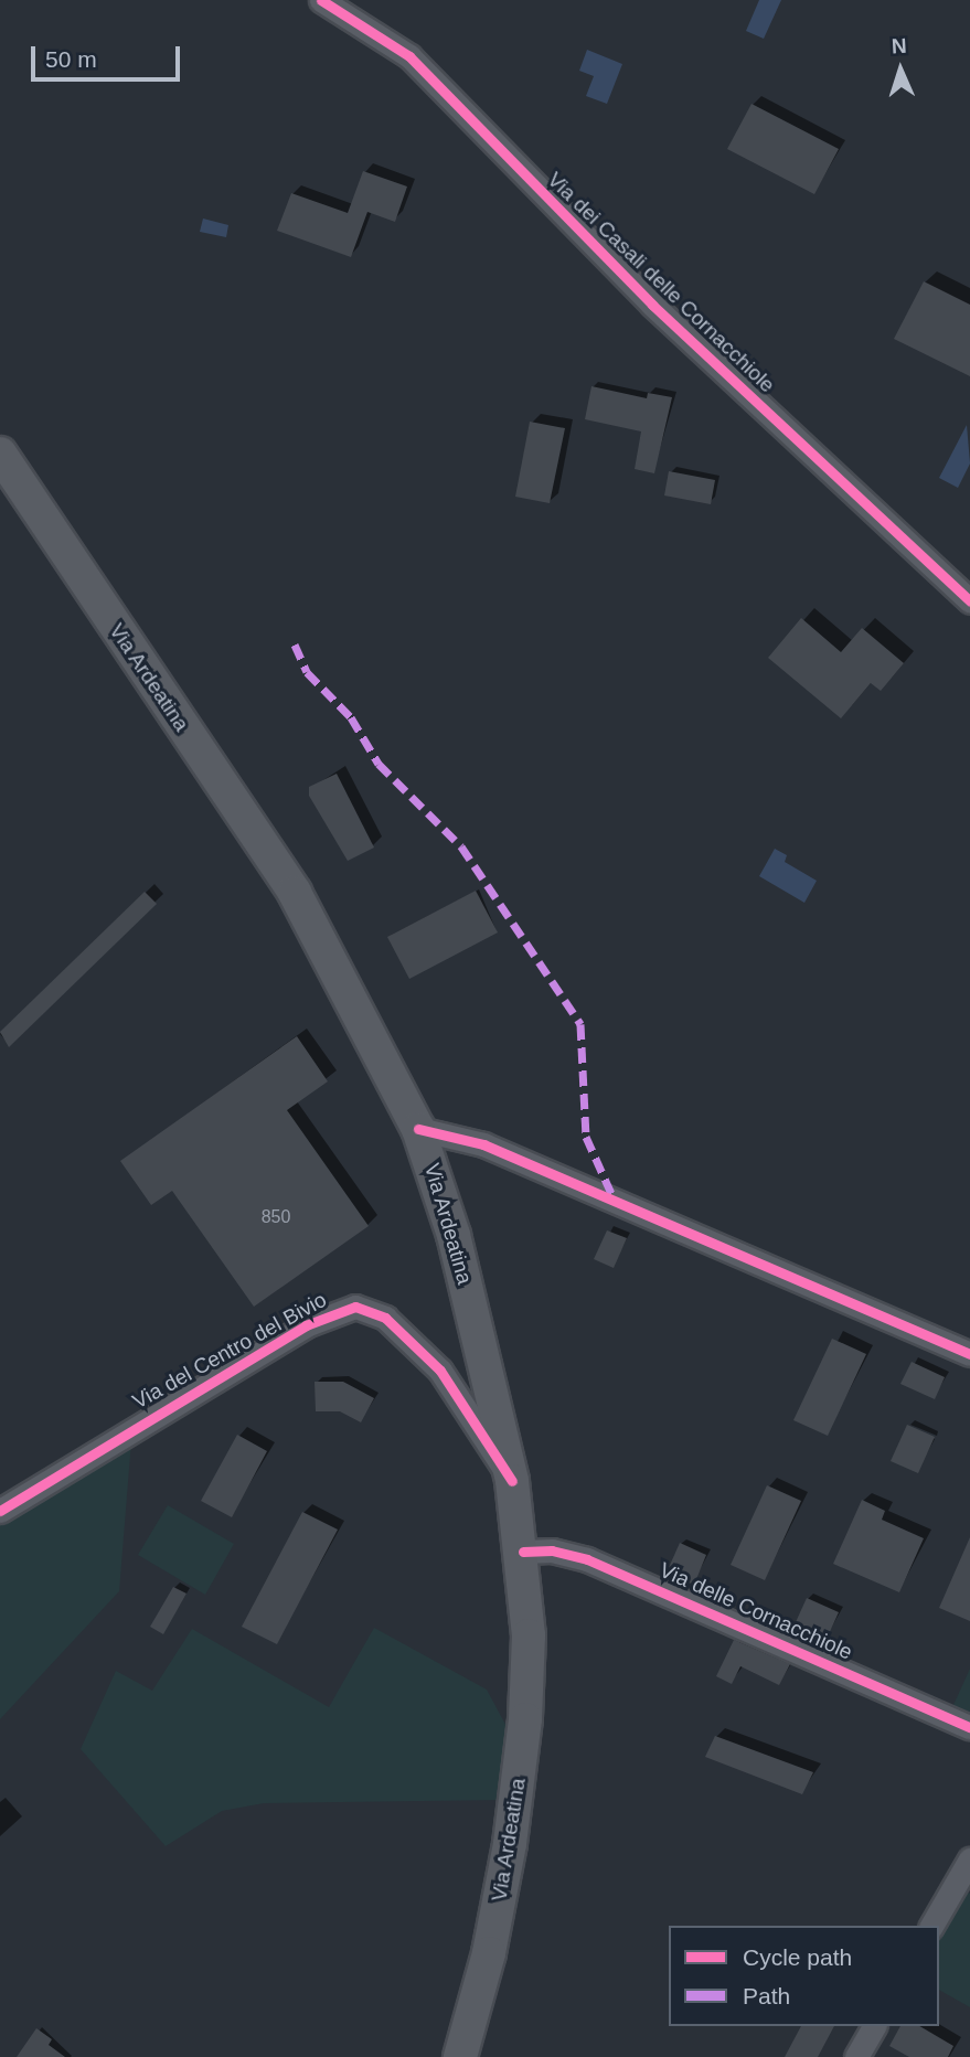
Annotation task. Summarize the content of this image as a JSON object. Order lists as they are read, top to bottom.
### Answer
{
  "streets": {
    "main road": ["Via Ardeatina"],
    "street": ["Via dei Casali delle Cornacchiole", "Via del Centro del Bivio", "Via delle Cornacchiole"]
  },
  "crossings": [
    ["Via Ardeatina", "Via del Centro del Bivio"],
    ["Via Ardeatina", "Via delle Cornacchiole"]
  ],
  "house_numbers": ["850"],
  "legend": ["Cycle path", "Path"],
  "scale_bar": "50 m",
  "north": "top"
}
